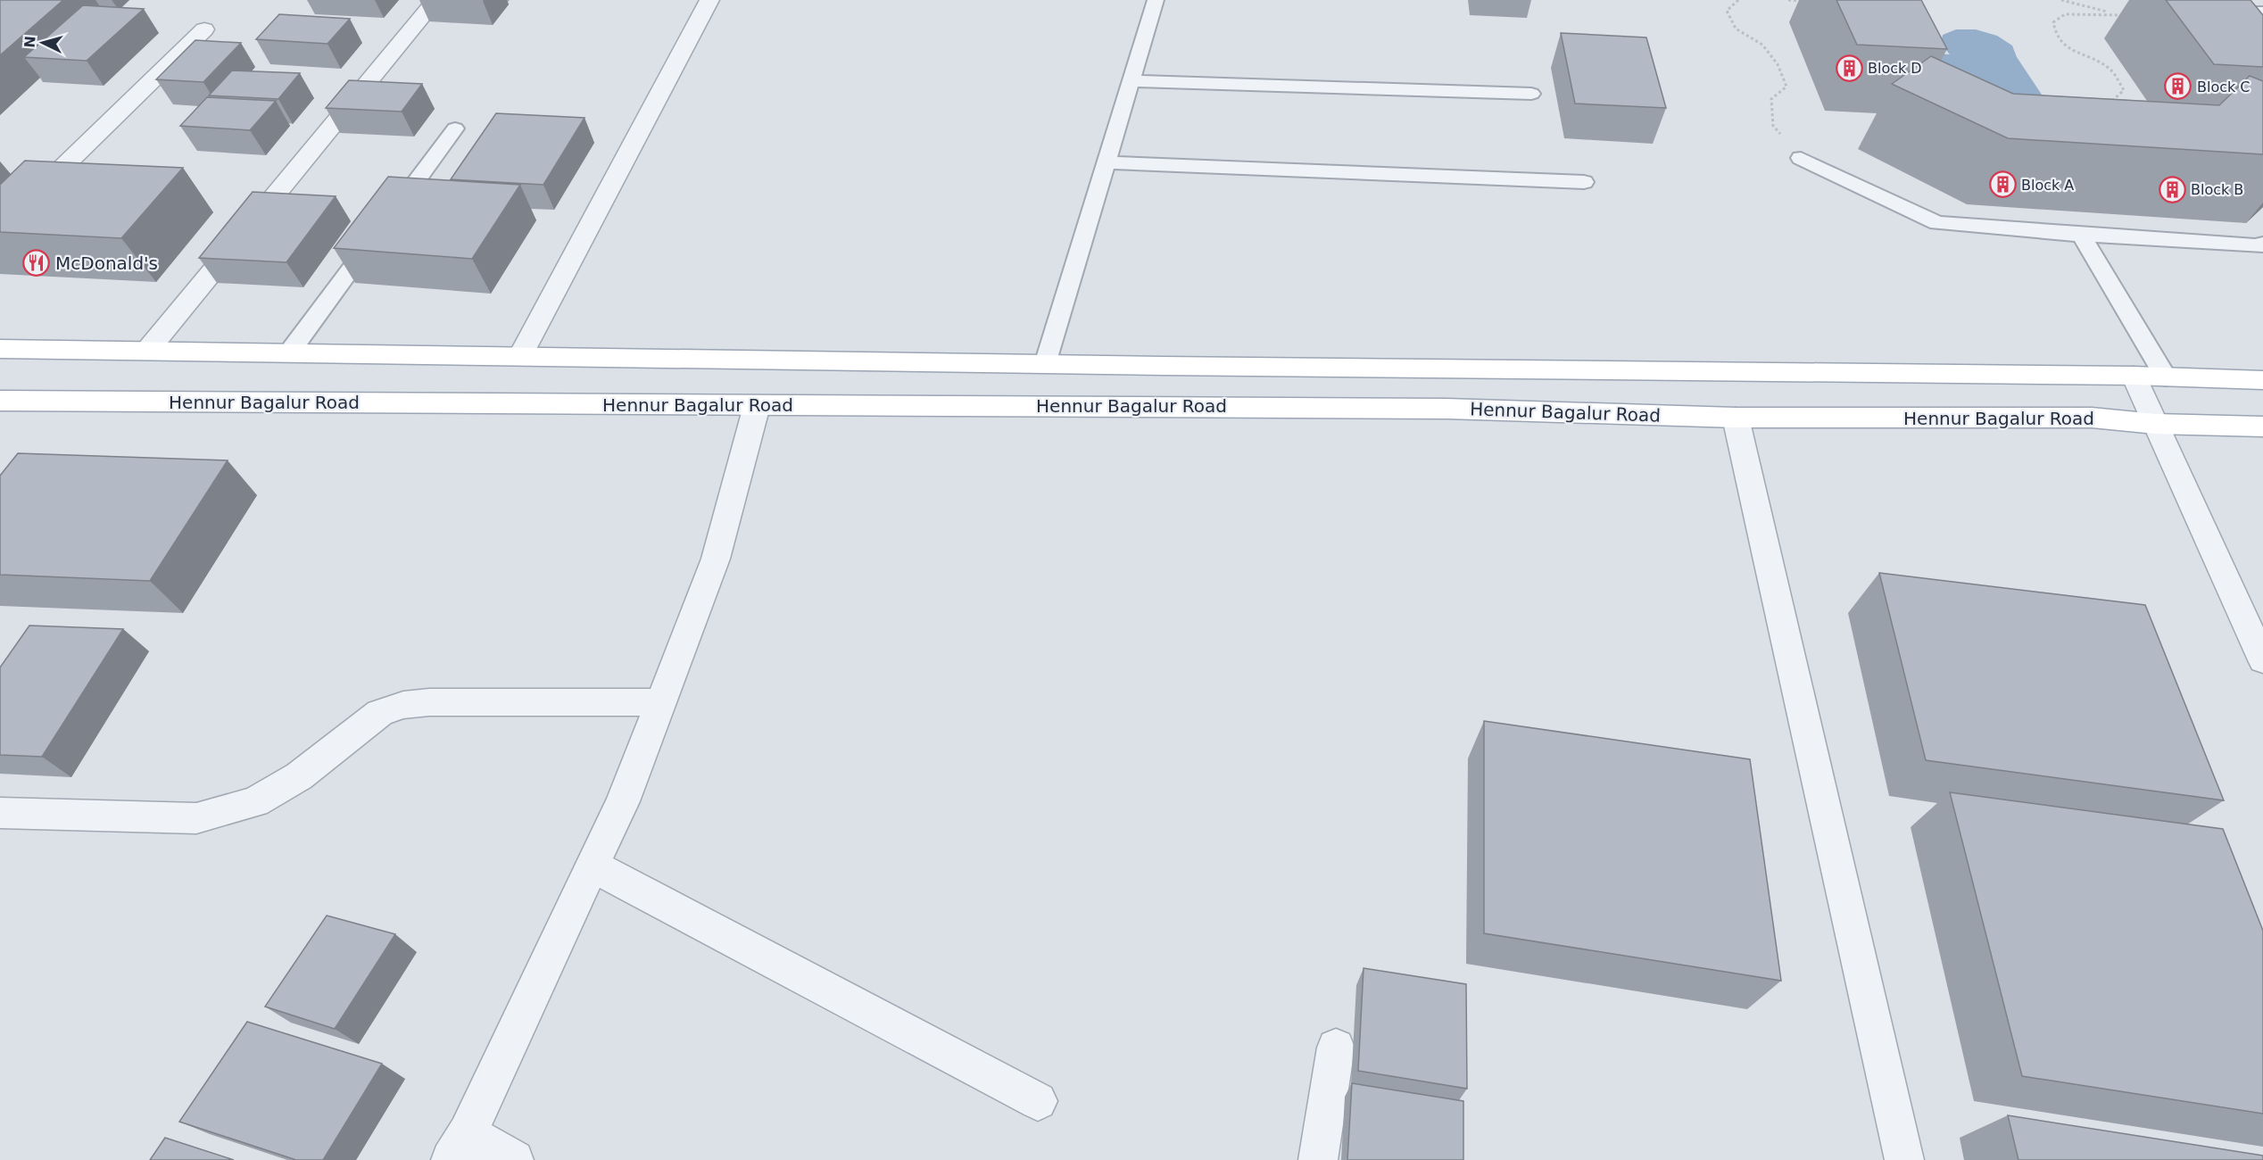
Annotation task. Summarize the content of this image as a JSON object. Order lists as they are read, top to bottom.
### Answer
{
  "streets": {
    "main road": ["Hennur Bagalur Road"]
  },
  "places": {
    "building": [
      "Block D",
      "Block C",
      "Block A",
      "Block B"
    ],
    "restaurant": ["McDonald's"]
  },
  "north": "left"
}
